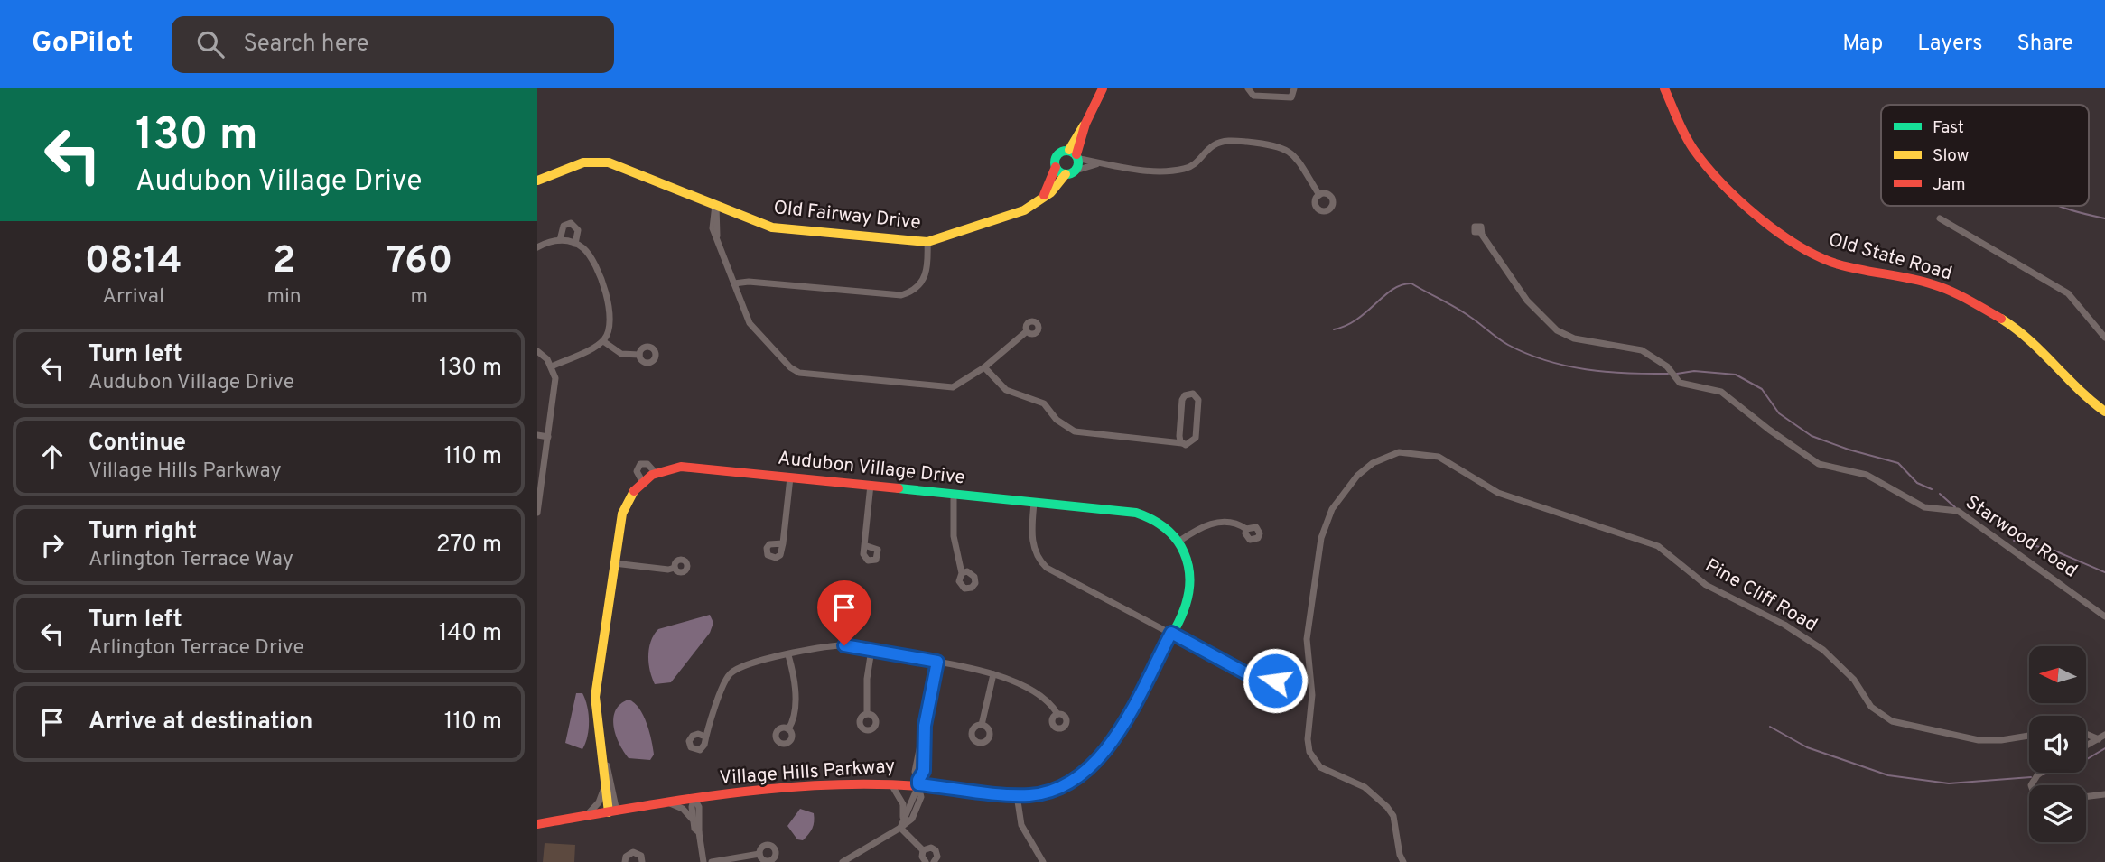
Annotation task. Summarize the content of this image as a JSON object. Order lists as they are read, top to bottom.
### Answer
{
  "streets": {
    "street": [
      "Old Fairway Drive",
      "Old State Road",
      "Audubon Village Drive",
      "Starwood Road",
      "Pine Cliff Road",
      "Village Hills Parkway"
    ]
  },
  "crossings": [
    ["Audubon Village Drive", "Village Hills Parkway"]
  ],
  "legend": ["Fast", "Slow", "Jam"],
  "north": "left",
  "page": {
    "header": "GoPilot",
    "search": "Search here",
    "nav": ["Map", "Layers", "Share"],
    "turn": ["130 m", "Audubon Village Drive"],
    "eta": [
      "08:14",
      "Arrival",
      "2",
      "min",
      "760",
      "m"
    ],
    "list": [
      {
        "name": "Turn left",
        "note": "Audubon Village Drive",
        "value": "130 m"
      },
      {
        "name": "Continue",
        "note": "Village Hills Parkway",
        "value": "110 m"
      },
      {
        "name": "Turn right",
        "note": "Arlington Terrace Way",
        "value": "270 m"
      },
      {
        "name": "Turn left",
        "note": "Arlington Terrace Drive",
        "value": "140 m"
      },
      {
        "name": "Arrive at destination",
        "value": "110 m"
      }
    ]
  }
}
